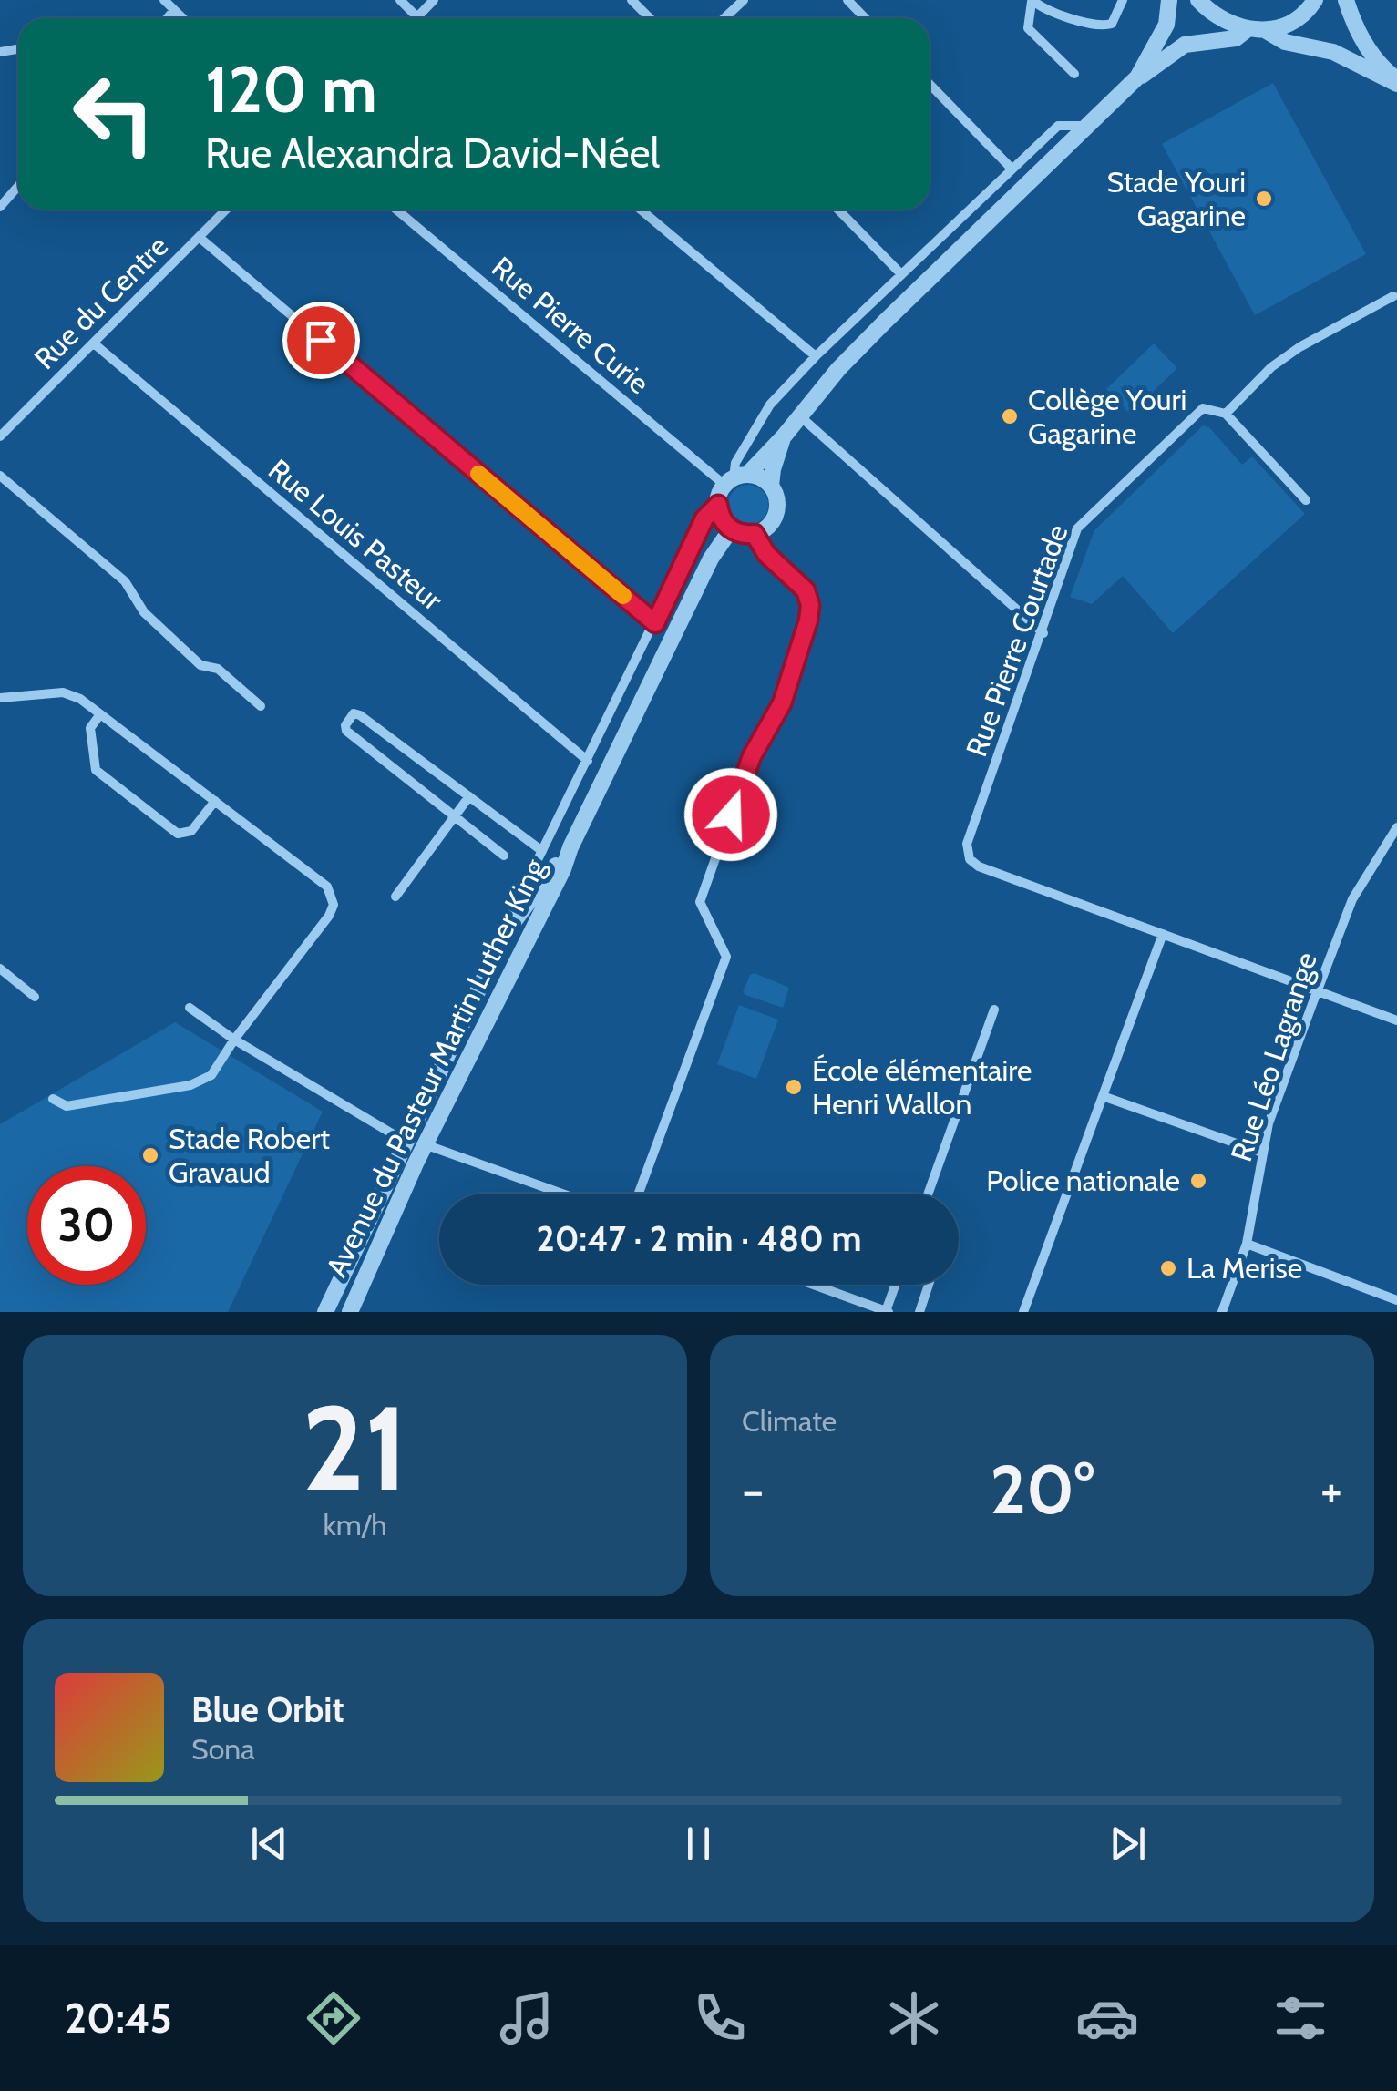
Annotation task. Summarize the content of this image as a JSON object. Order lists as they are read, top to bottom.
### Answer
{
  "streets": {
    "street": [
      "Rue du Centre",
      "Rue Pierre Curie",
      "Rue Louis Pasteur",
      "Rue Pierre Courtade",
      "Rue Léo Lagrange",
      "Avenue du Pasteur Martin Luther King"
    ]
  },
  "crossings": [
    ["Rue du Centre", "Rue Louis Pasteur"],
    ["Rue Pierre Curie", "Avenue du Pasteur Martin Luther King"],
    ["Rue Louis Pasteur", "Avenue du Pasteur Martin Luther King"],
    ["Rue Pierre Courtade", "Rue Léo Lagrange"]
  ],
  "places": [
    "Stade Youri Gagarine",
    "Collège Youri Gagarine",
    "École élémentaire Henri Wallon",
    "Stade Robert Gravaud",
    "Police nationale",
    "La Merise"
  ],
  "page": {
    "turn": ["120 m", "Rue Alexandra David-Néel"],
    "limit": "30",
    "trip": "20:47 · 2 min · 480 m",
    "tile": [
      ["21", "km/h"],
      "Climate"
    ],
    "heat": ["−", "20°", "+"],
    "song": ["Blue Orbit", "Sona"],
    "tabs": "20:45"
  }
}
